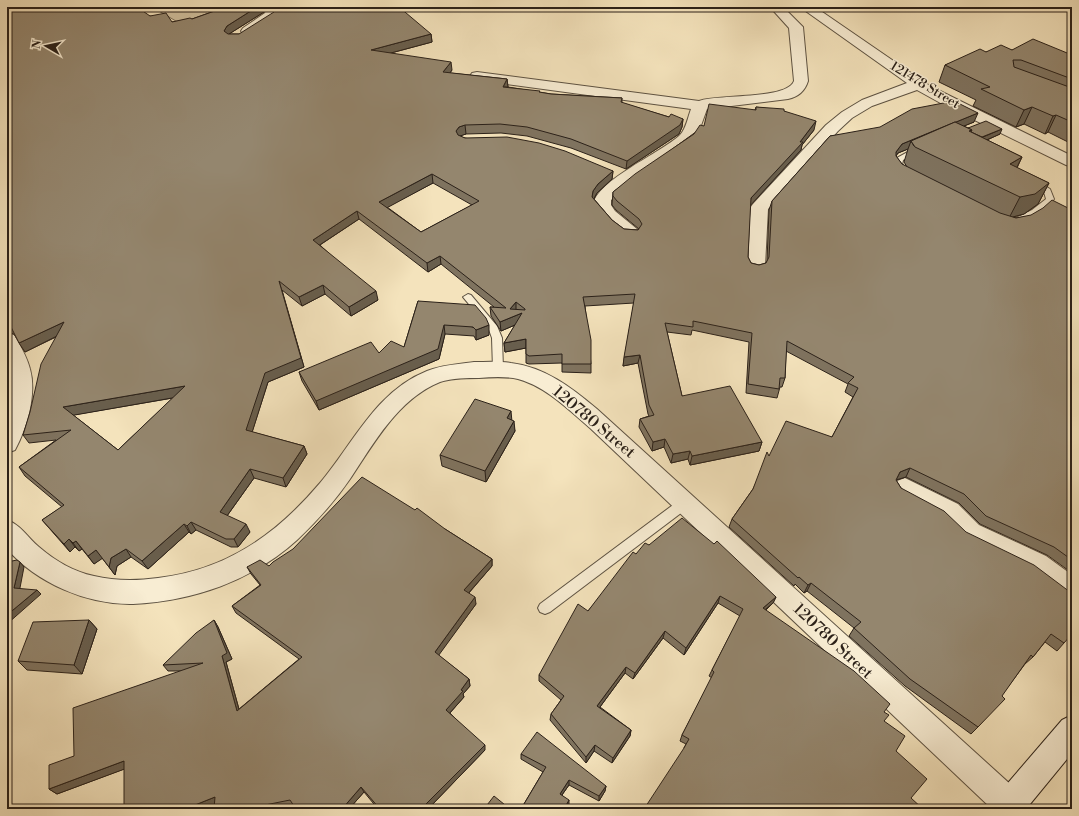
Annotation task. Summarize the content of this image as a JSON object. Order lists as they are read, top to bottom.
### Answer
{
  "streets": {
    "street": ["121478 Street", "120780 Street"]
  },
  "north": "left"
}
